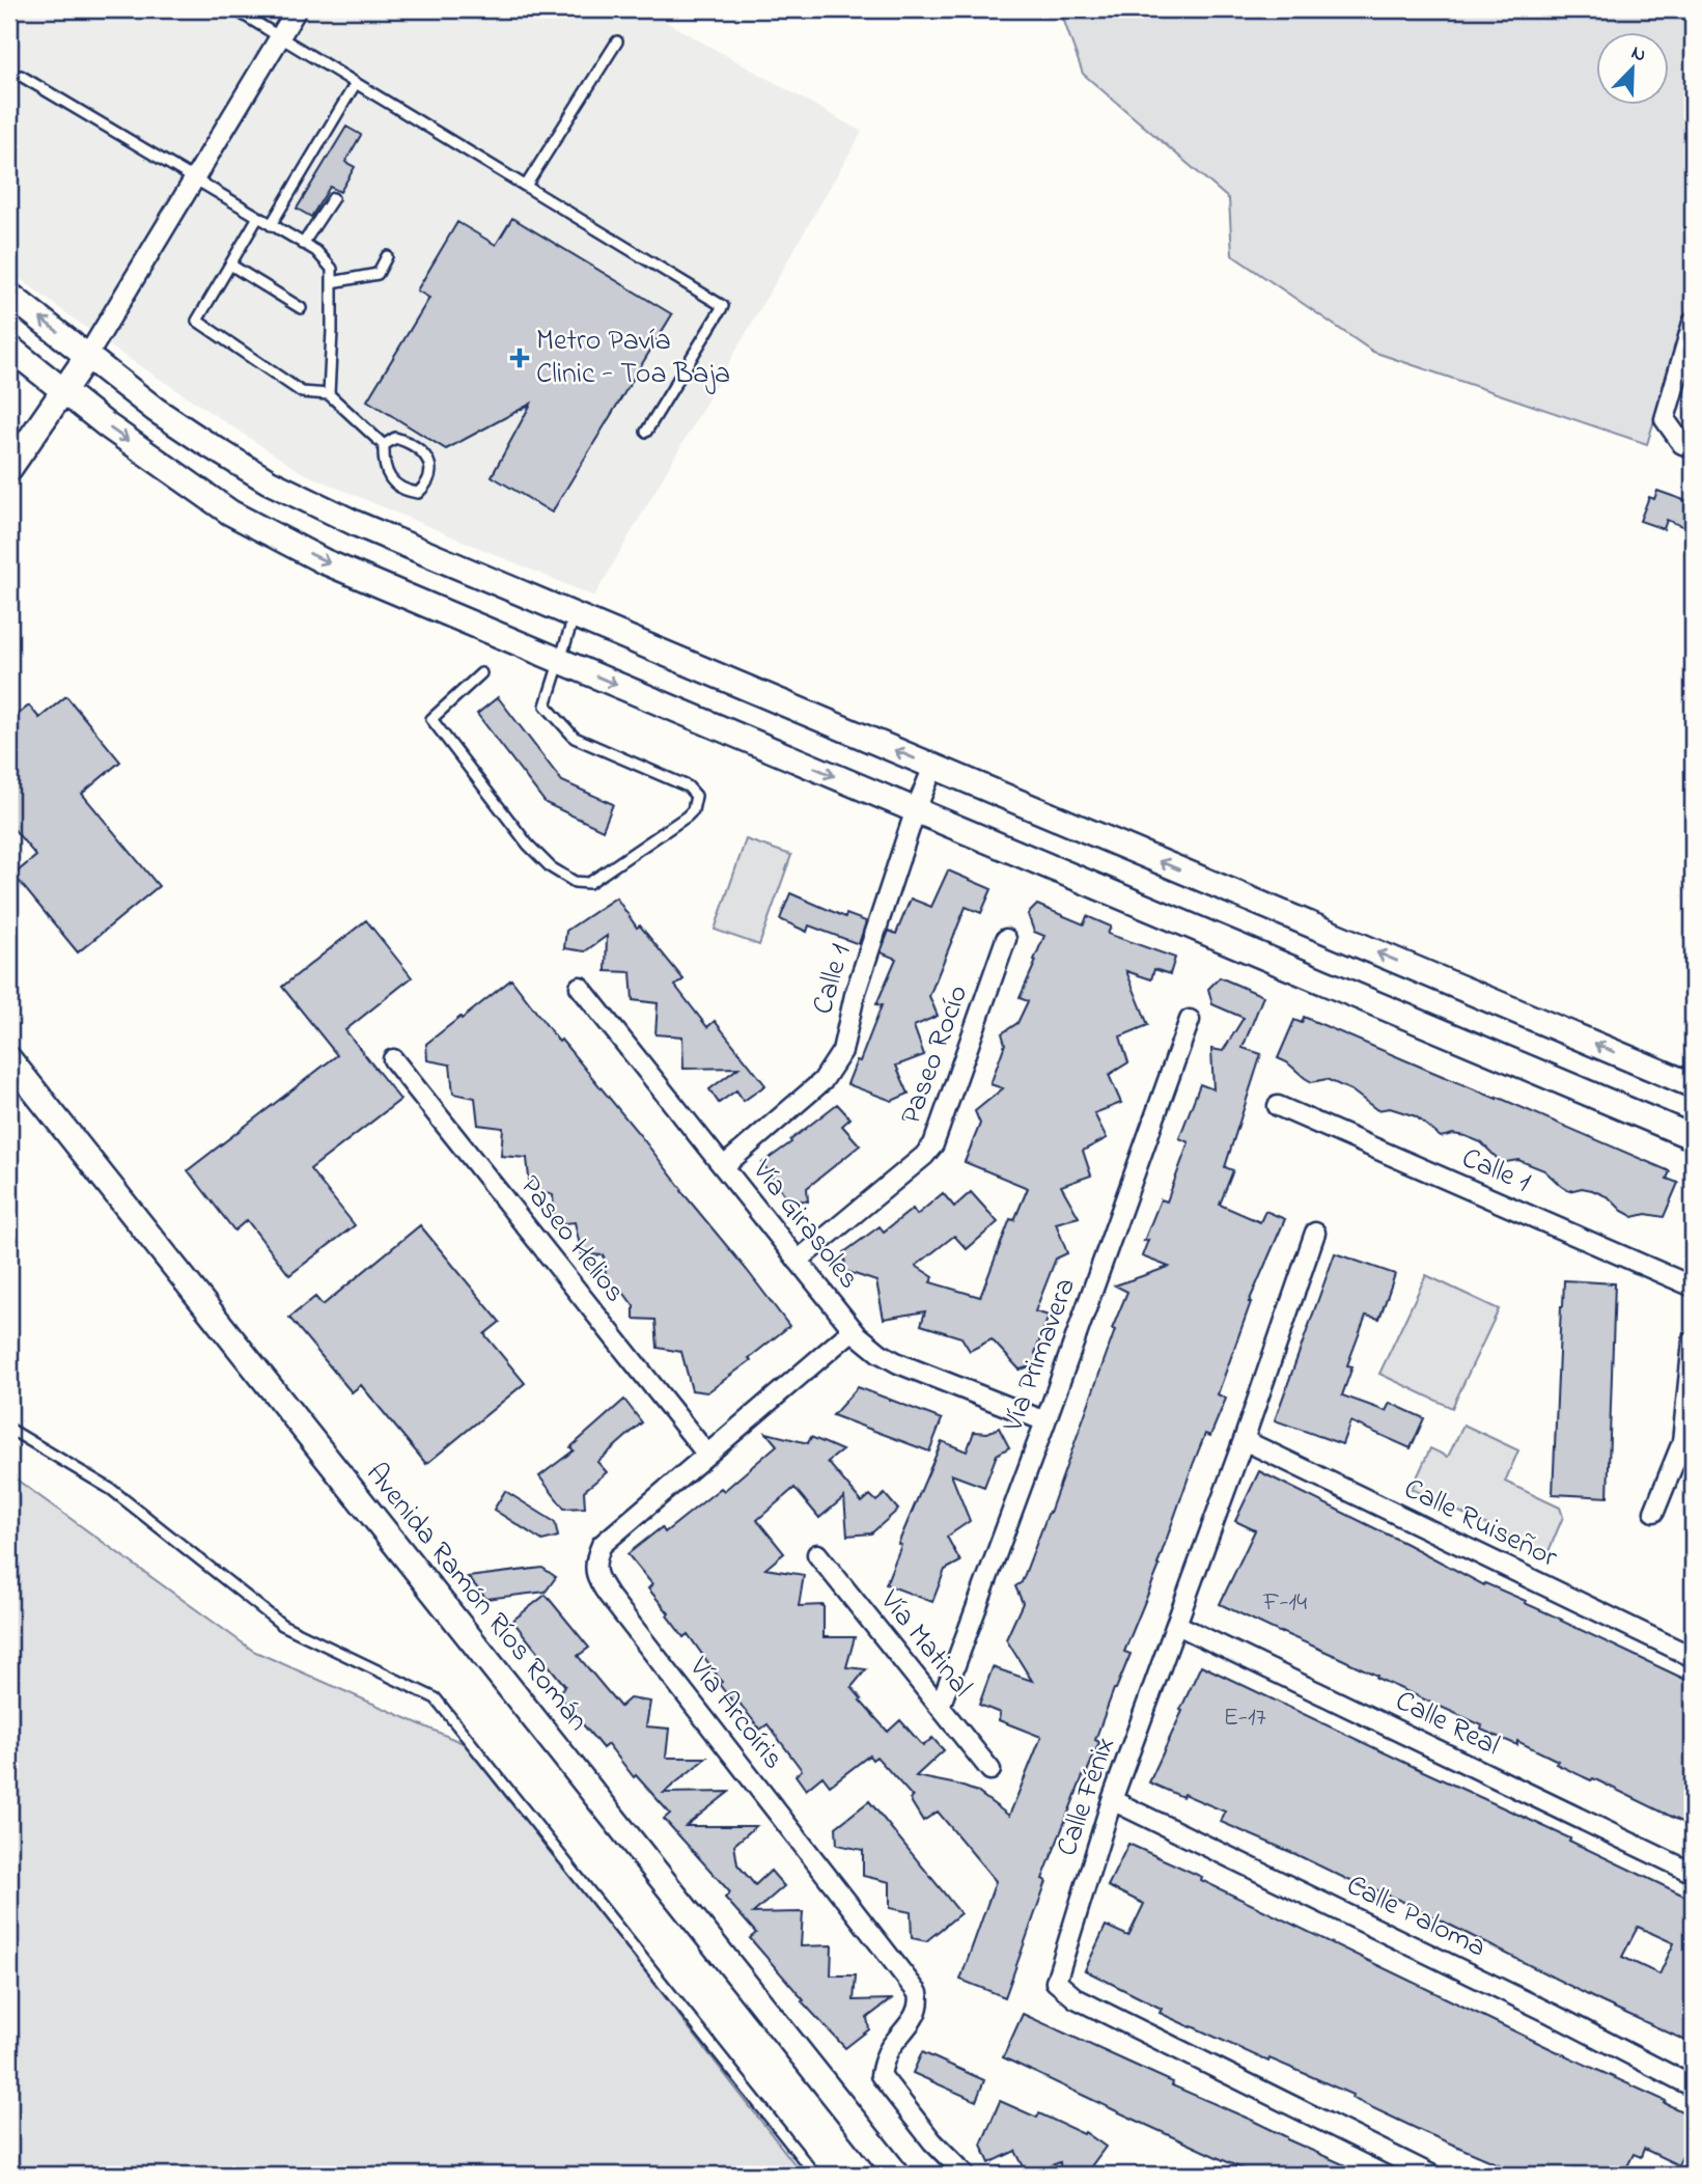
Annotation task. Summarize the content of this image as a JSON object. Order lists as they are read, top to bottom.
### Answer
{
  "streets": {
    "street": [
      "Calle 1",
      "Paseo Rocío",
      "Vía Girasoles",
      "Paseo Helios",
      "Vía Primavera",
      "Calle Ruiseñor",
      "Avenida Ramón Ríos Román",
      "Vía Matinal",
      "Vía Arcoíris",
      "Calle Real",
      "Calle Fénix",
      "Calle Paloma"
    ]
  },
  "crossings": [
    ["Calle 1", "Vía Girasoles"],
    ["Paseo Rocío", "Vía Girasoles"],
    ["Vía Girasoles", "Vía Primavera"],
    ["Vía Girasoles", "Vía Arcoíris"],
    ["Paseo Helios", "Vía Arcoíris"],
    ["Vía Primavera", "Vía Matinal"],
    ["Calle Ruiseñor", "Calle Fénix"],
    ["Calle Real", "Calle Fénix"],
    ["Calle Fénix", "Calle Paloma"]
  ],
  "places": {
    "health": ["Metro Pavía Clinic - Toa Baja"]
  },
  "house_numbers": ["F-14", "E-17"],
  "north": "top right"
}
